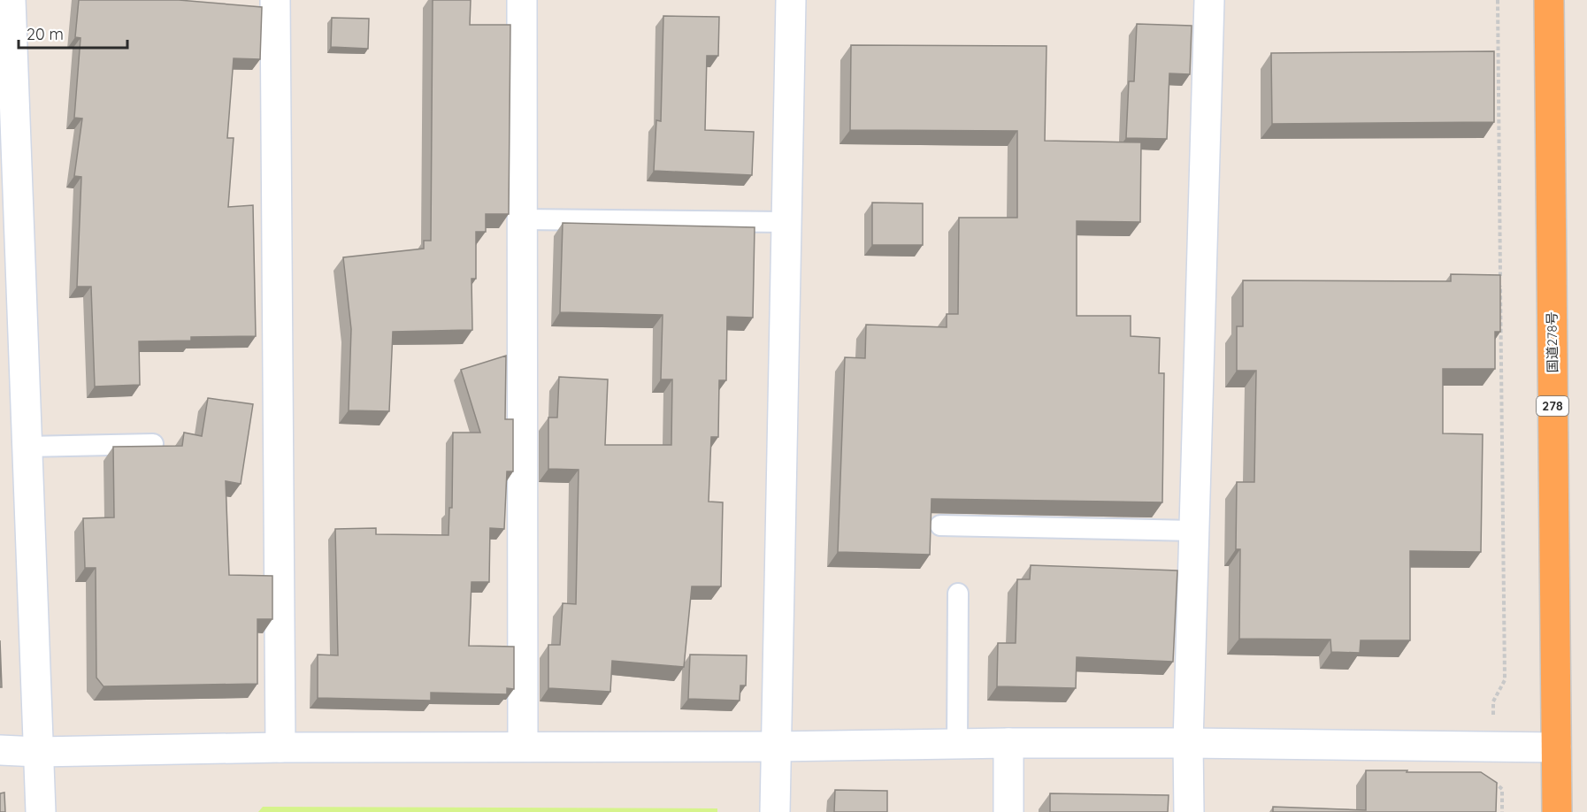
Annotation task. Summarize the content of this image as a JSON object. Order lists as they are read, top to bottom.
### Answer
{
  "streets": {
    "highway": ["国道278号", "278"]
  },
  "scale_bar": "20 m"
}
